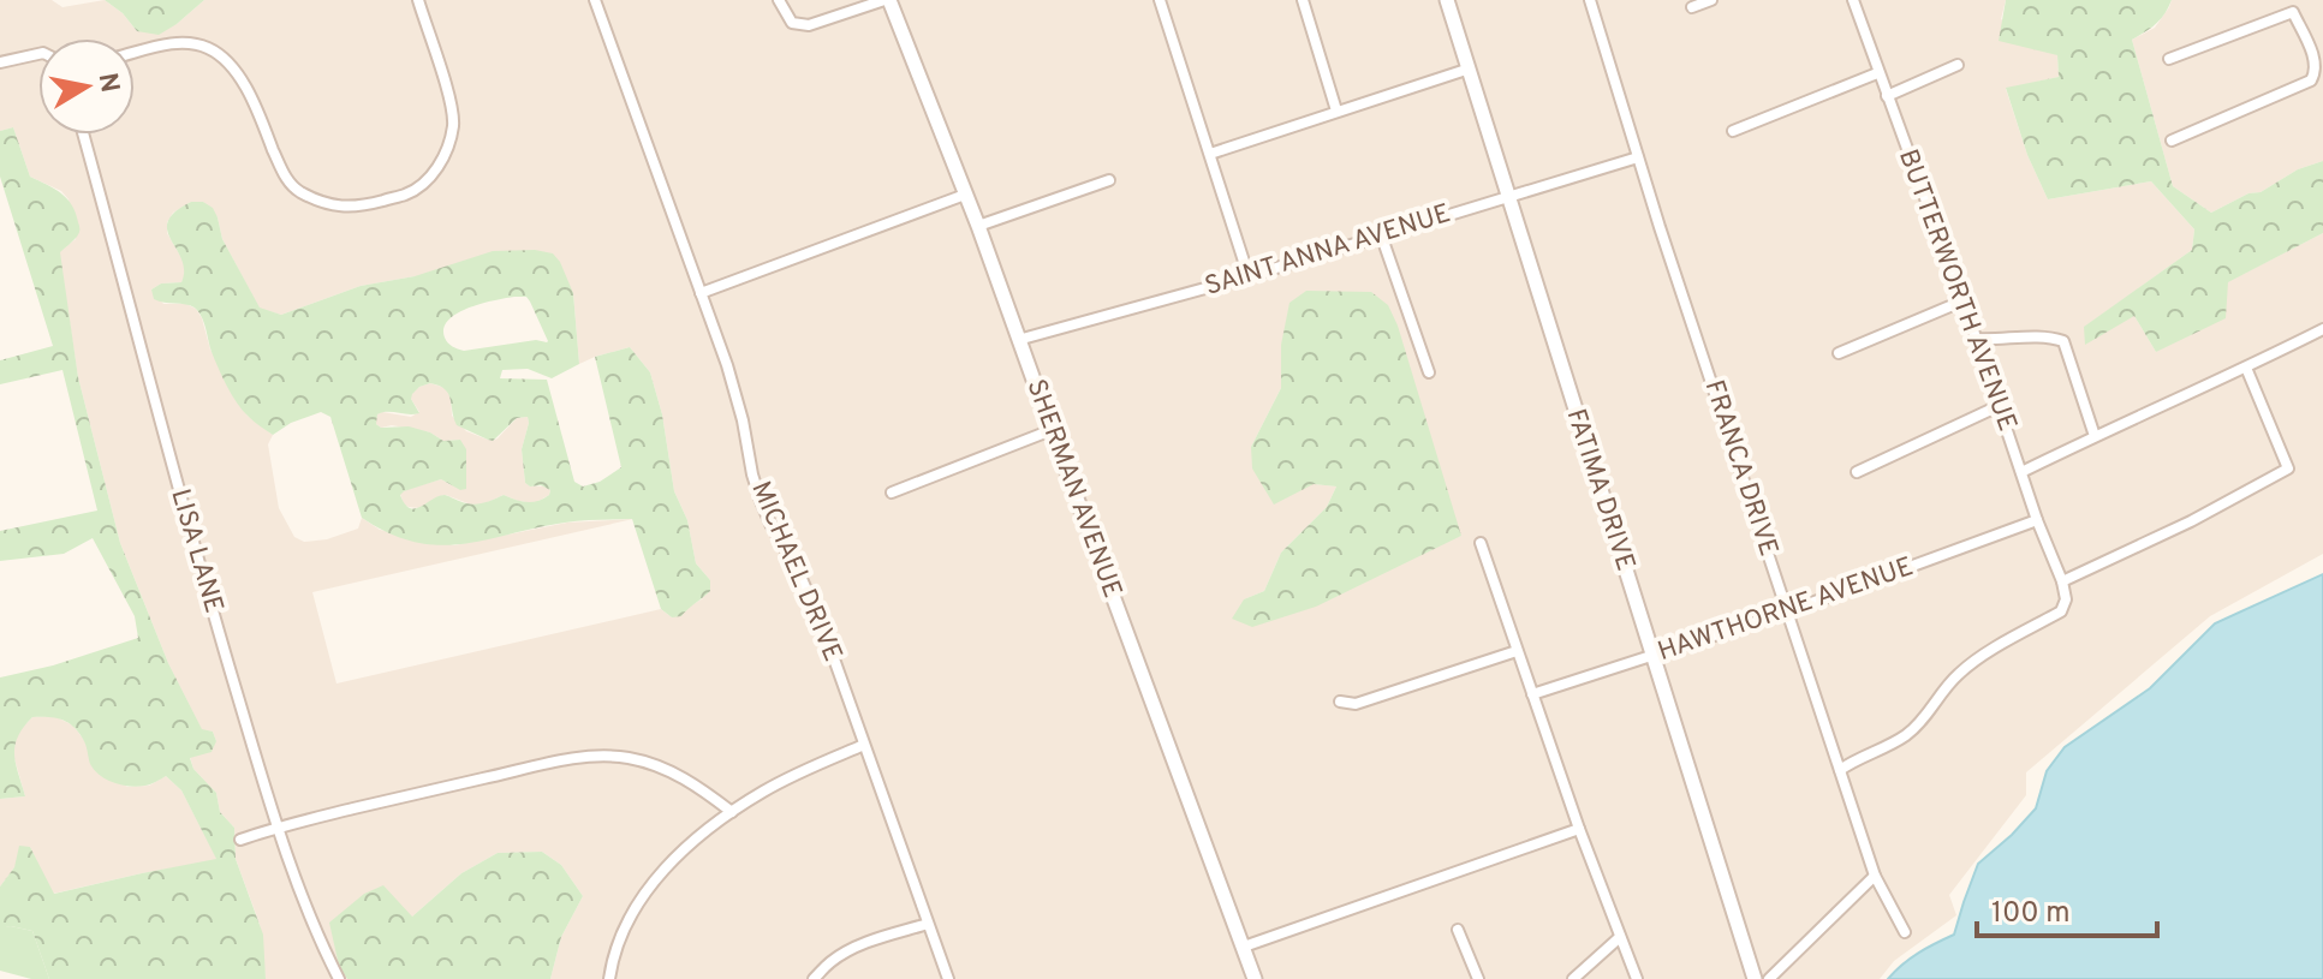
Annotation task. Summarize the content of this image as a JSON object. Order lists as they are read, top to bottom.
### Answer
{
  "streets": {
    "street": [
      "SAINT ANNA AVENUE",
      "BUTTERWORTH AVENUE",
      "FRANCA DRIVE",
      "SHERMAN AVENUE",
      "FATIMA DRIVE",
      "LISA LANE",
      "MICHAEL DRIVE",
      "HAWTHORNE AVENUE"
    ]
  },
  "crossings": [
    ["SAINT ANNA AVENUE", "FRANCA DRIVE"],
    ["SAINT ANNA AVENUE", "SHERMAN AVENUE"],
    ["SAINT ANNA AVENUE", "FATIMA DRIVE"],
    ["BUTTERWORTH AVENUE", "HAWTHORNE AVENUE"],
    ["FRANCA DRIVE", "HAWTHORNE AVENUE"],
    ["FATIMA DRIVE", "HAWTHORNE AVENUE"]
  ],
  "scale_bar": "100 m",
  "north": "right"
}
